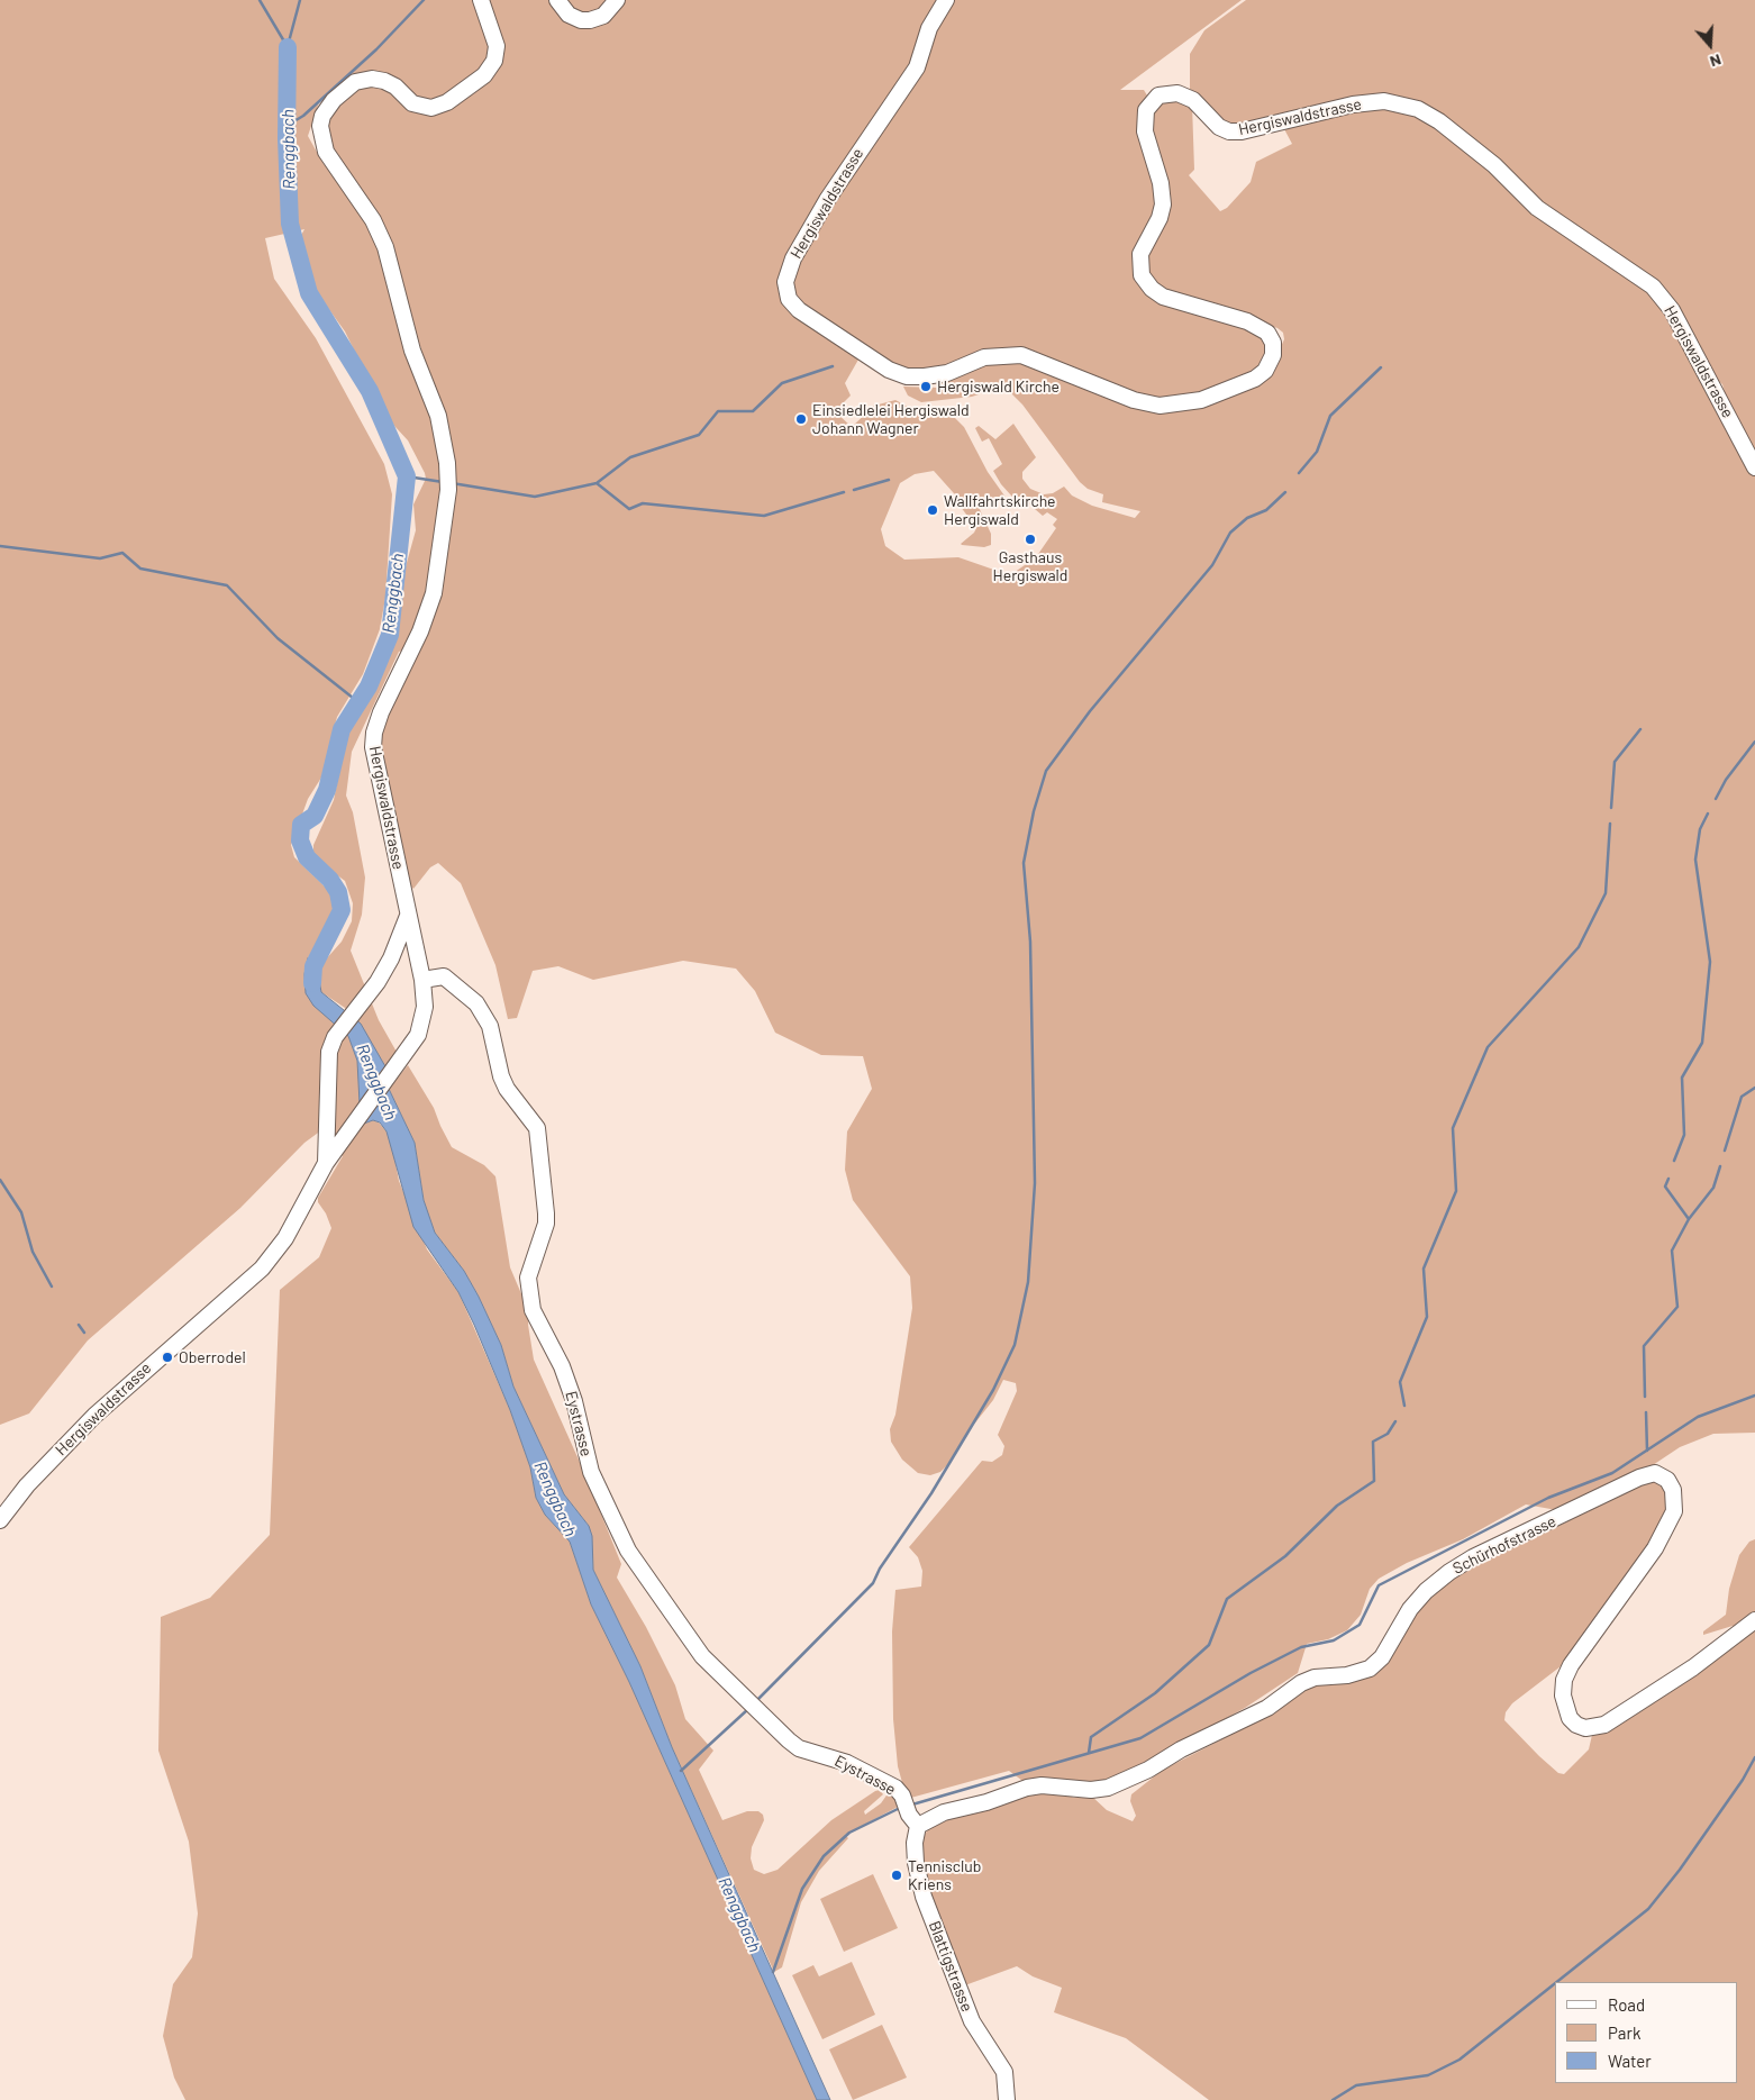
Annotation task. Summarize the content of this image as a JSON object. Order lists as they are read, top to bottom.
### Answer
{
  "streets": {
    "street": [
      "Hergiswaldstrasse",
      "Eystrasse",
      "Schürhofstrasse",
      "Blattigstrasse"
    ]
  },
  "crossings": [
    ["Hergiswaldstrasse", "Eystrasse"],
    ["Eystrasse", "Schürhofstrasse"],
    ["Eystrasse", "Blattigstrasse"],
    ["Schürhofstrasse", "Blattigstrasse"]
  ],
  "water": ["Renggbach"],
  "places": [
    "Hergiswald Kirche",
    "Einsiedlelei Hergiswald Johann Wagner",
    "Wallfahrtskirche Hergiswald",
    "Gasthaus Hergiswald",
    "Oberrodel",
    "Tennisclub Kriens"
  ],
  "legend": ["Road", "Park", "Water"],
  "north": "bottom"
}
